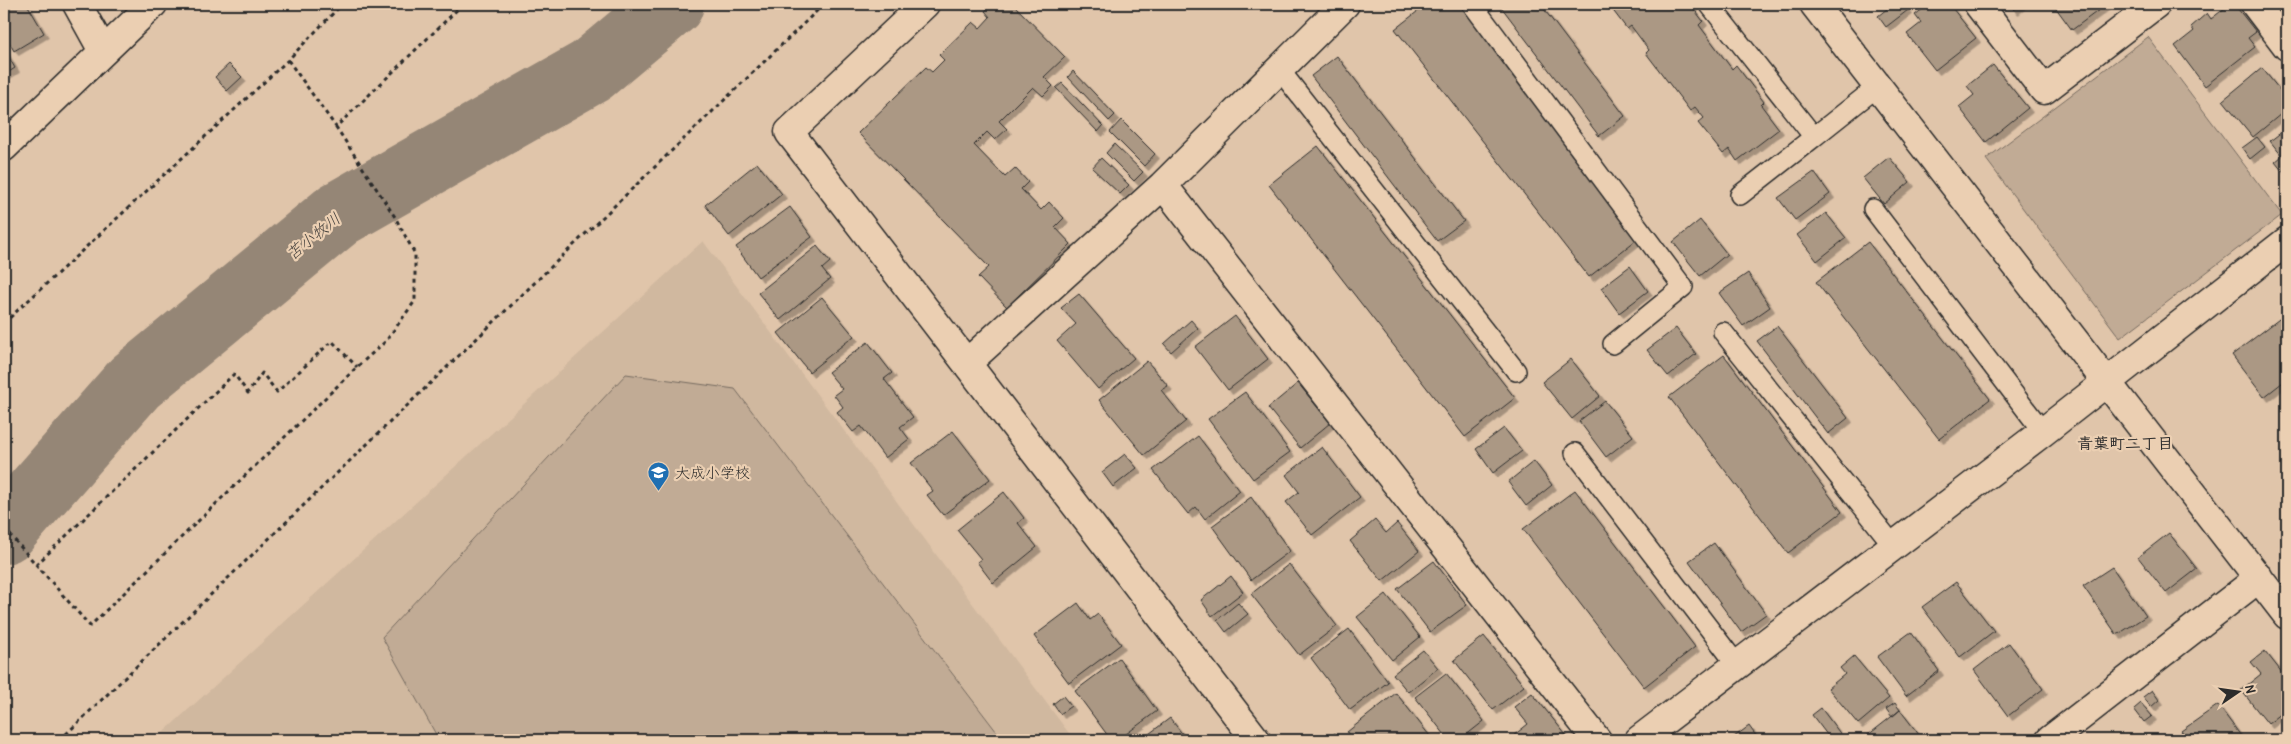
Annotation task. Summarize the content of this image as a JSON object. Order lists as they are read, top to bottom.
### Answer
{
  "districts": ["青葉町二丁目"],
  "water": ["苫小牧川"],
  "places": {
    "school or university": ["大成小学校"]
  },
  "north": "right"
}
